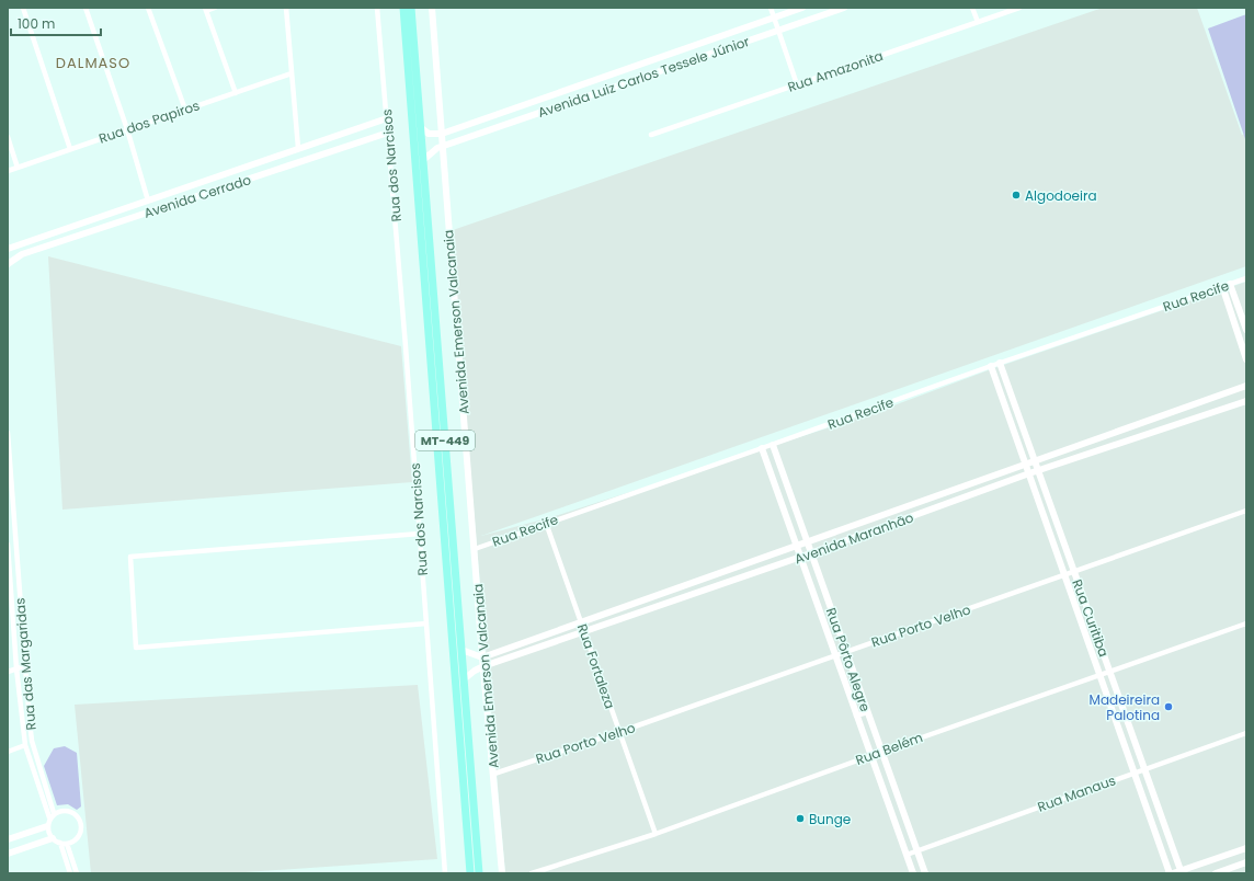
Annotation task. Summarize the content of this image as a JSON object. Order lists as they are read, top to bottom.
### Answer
{
  "streets": {
    "main road": ["MT-449"],
    "street": [
      "Rua Amazonita",
      "Avenida Luiz Carlos Tessele Júnior",
      "Rua dos Papiros",
      "Rua dos Narcisos",
      "Avenida Cerrado",
      "Rua Recife",
      "Avenida Emerson Valcanaia",
      "Avenida Maranhão",
      "Rua Curitiba",
      "Rua Porto Velho",
      "Rua Pôrto Alegre",
      "Rua das Margaridas",
      "Rua Fortaleza",
      "Rua Belém",
      "Rua Manaus"
    ]
  },
  "crossings": [
    ["Avenida Luiz Carlos Tessele Júnior", "Avenida Emerson Valcanaia"],
    ["Avenida Luiz Carlos Tessele Júnior", "MT-449"],
    ["Rua dos Narcisos", "Avenida Cerrado"],
    ["Rua Recife", "Avenida Emerson Valcanaia"],
    ["Rua Recife", "Rua Curitiba"],
    ["Rua Recife", "Rua Pôrto Alegre"],
    ["Rua Recife", "Rua Fortaleza"],
    ["Avenida Emerson Valcanaia", "Avenida Maranhão"],
    ["Avenida Emerson Valcanaia", "Rua Porto Velho"],
    ["MT-449", "Avenida Maranhão"],
    ["Avenida Maranhão", "Rua Curitiba"],
    ["Avenida Maranhão", "Rua Pôrto Alegre"],
    ["Avenida Maranhão", "Rua Fortaleza"],
    ["Rua Curitiba", "Rua Porto Velho"],
    ["Rua Curitiba", "Rua Belém"],
    ["Rua Curitiba", "Rua Manaus"],
    ["Rua Porto Velho", "Rua Pôrto Alegre"],
    ["Rua Porto Velho", "Rua Fortaleza"],
    ["Rua Pôrto Alegre", "Rua Belém"],
    ["Rua Pôrto Alegre", "Rua Manaus"],
    ["Rua Fortaleza", "Rua Belém"]
  ],
  "districts": ["DALMASO"],
  "places": ["Algodoeira", "Madeireira Palotina", "Bunge"],
  "scale_bar": "100 m"
}
